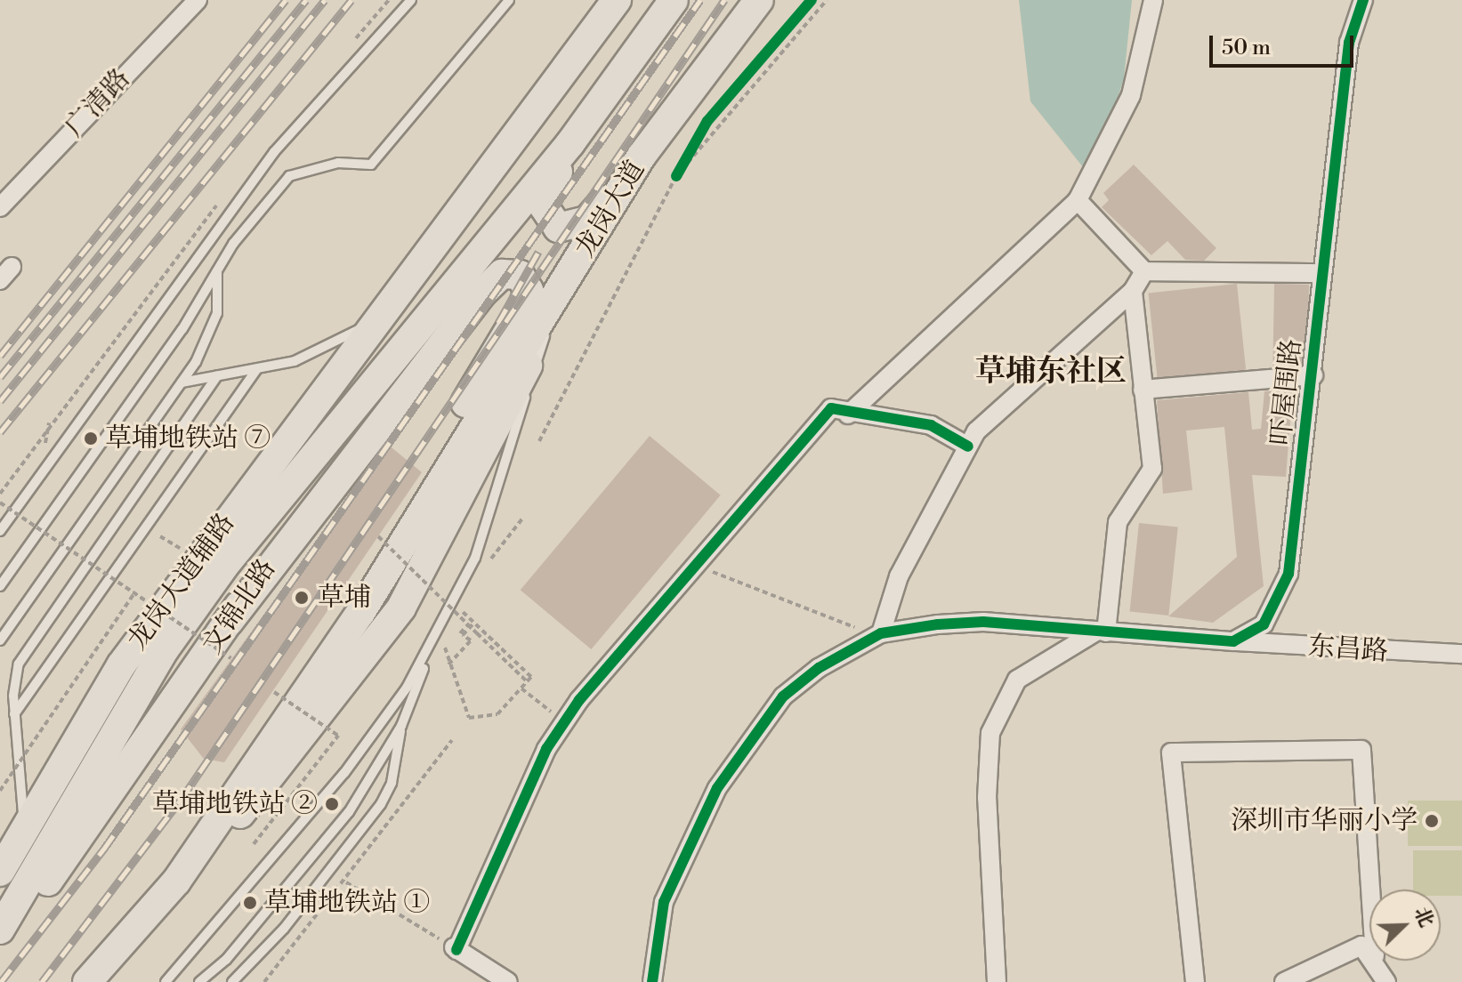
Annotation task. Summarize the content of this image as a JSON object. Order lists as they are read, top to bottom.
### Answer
{
  "streets": {
    "main road": ["龙岗大道", "龙岗大道辅路", "文锦北路"],
    "street": ["广清路", "吓屋围路", "东昌路"]
  },
  "crossings": [
    ["吓屋围路", "东昌路"]
  ],
  "districts": ["草埔东社区"],
  "places": [
    "草埔地铁站 ⑦",
    "草埔",
    "草埔地铁站 ②",
    "深圳市华丽小学",
    "草埔地铁站 ①"
  ],
  "scale_bar": "50 m",
  "north": "top right"
}
